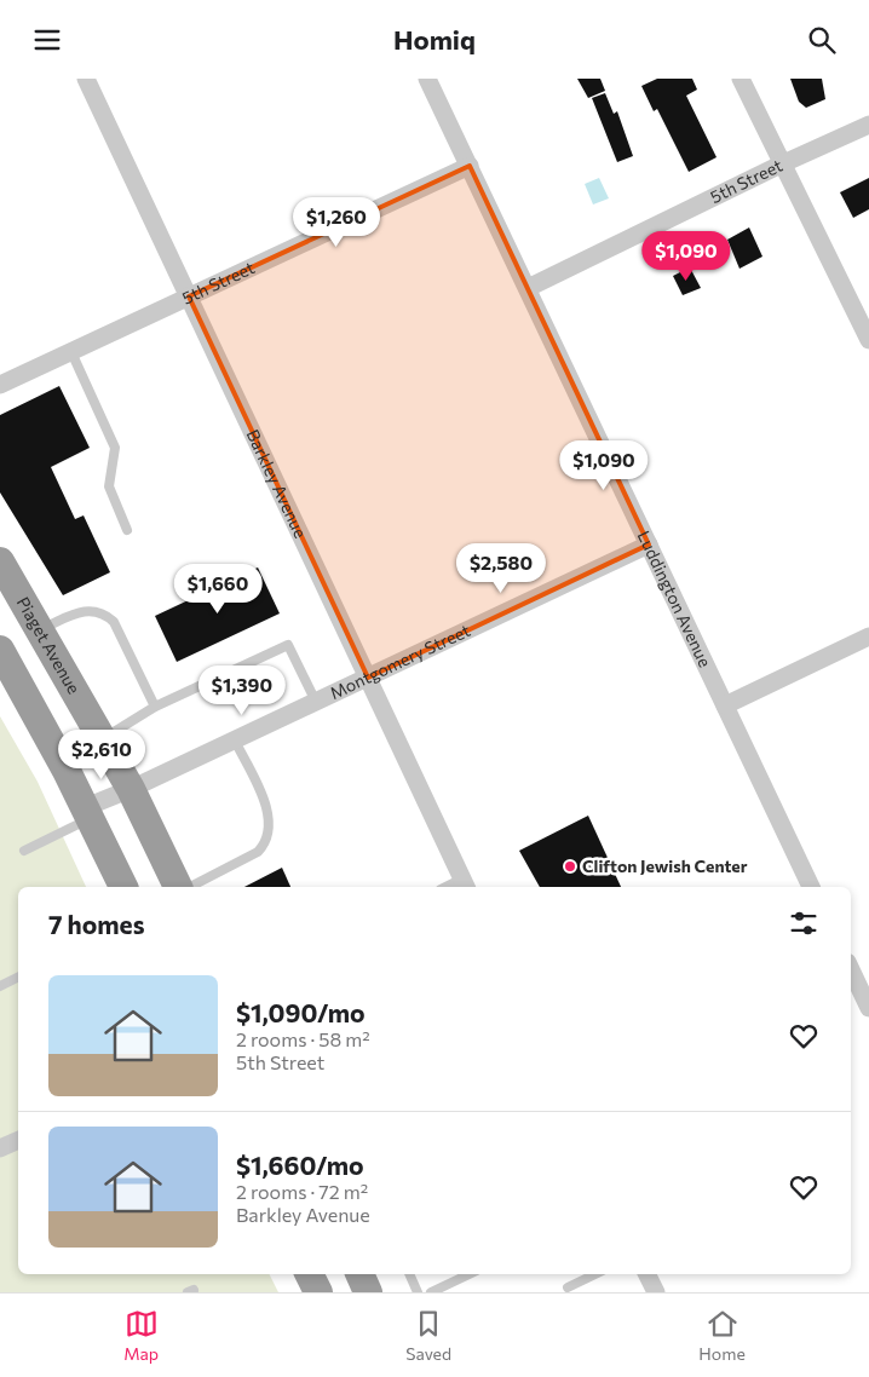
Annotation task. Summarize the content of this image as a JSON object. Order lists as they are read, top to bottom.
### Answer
{
  "streets": {
    "highway": ["Piaget Avenue"],
    "street": [
      "5th Street",
      "Barkley Avenue",
      "Luddington Avenue",
      "Montgomery Street"
    ]
  },
  "crossings": [
    ["5th Street", "Barkley Avenue"],
    ["5th Street", "Luddington Avenue"],
    ["Barkley Avenue", "Montgomery Street"],
    ["Luddington Avenue", "Montgomery Street"],
    ["Piaget Avenue", "Montgomery Street"]
  ],
  "places": ["Clifton Jewish Center"],
  "page": {
    "header": "Homiq",
    "price": [
      "$1,260",
      "$1,090",
      "$1,090",
      "$2,580",
      "$1,660",
      "$1,390",
      "$2,610"
    ],
    "heading": "7 homes",
    "list": [
      {
        "name": "$1,090/mo",
        "note": "2 rooms · 58 m² · 5th Street"
      },
      {
        "name": "$1,660/mo",
        "note": "2 rooms · 72 m² · Barkley Avenue"
      }
    ],
    "tabs": ["Map", "Saved", "Home"]
  }
}
